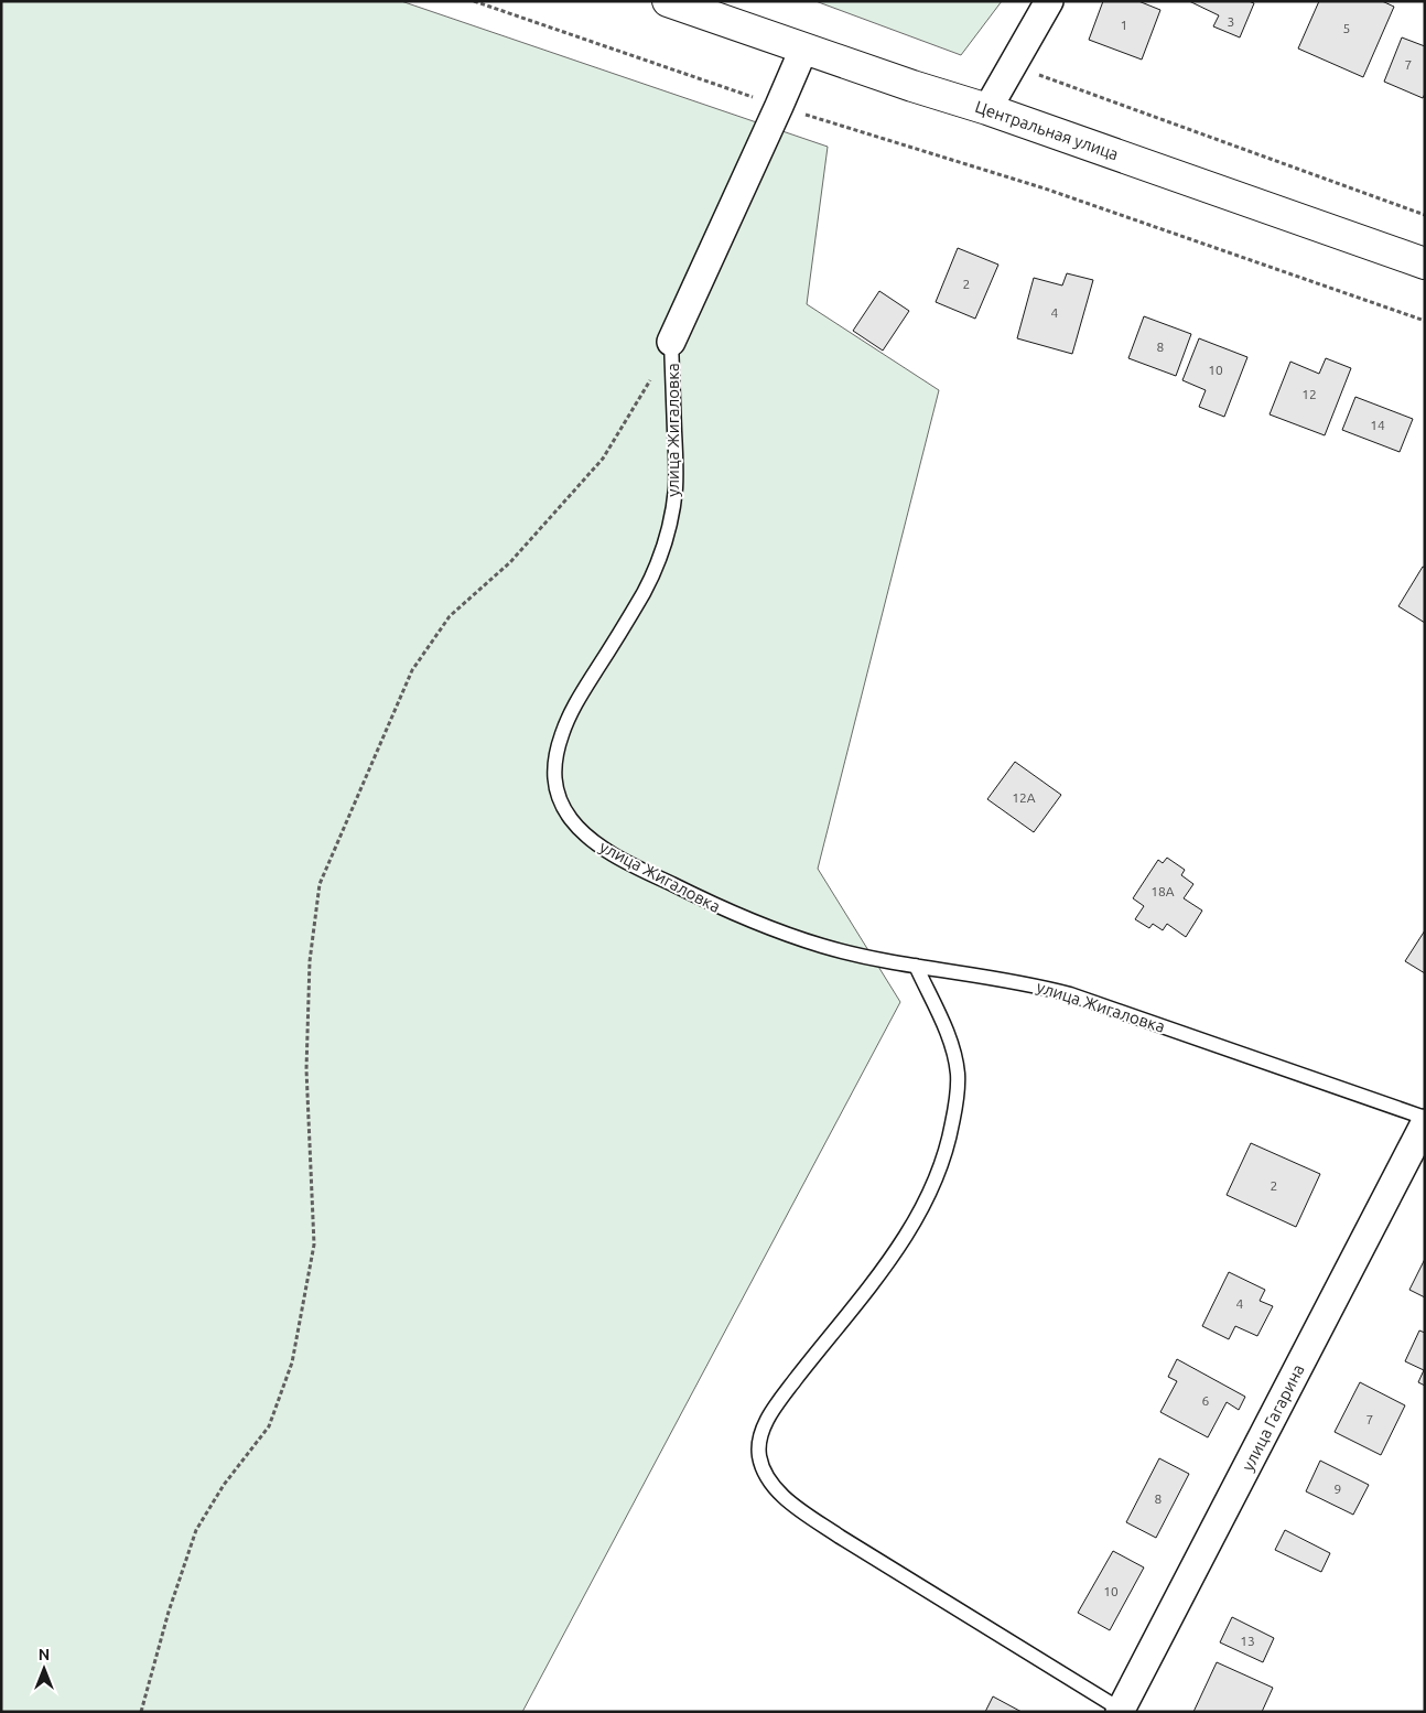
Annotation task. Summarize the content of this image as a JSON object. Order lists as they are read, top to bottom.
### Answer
{
  "streets": {
    "main road": ["Центральная улица"],
    "street": ["улица Жигаловка", "улица Гагарина"]
  },
  "crossings": [
    ["Центральная улица", "улица Жигаловка"]
  ],
  "house_numbers": [
    "3",
    "1",
    "5",
    "7",
    "2",
    "4",
    "8",
    "10",
    "12",
    "14",
    "12А",
    "18А",
    "2",
    "4",
    "6",
    "7",
    "9",
    "8",
    "10",
    "13"
  ],
  "north": "top"
}
